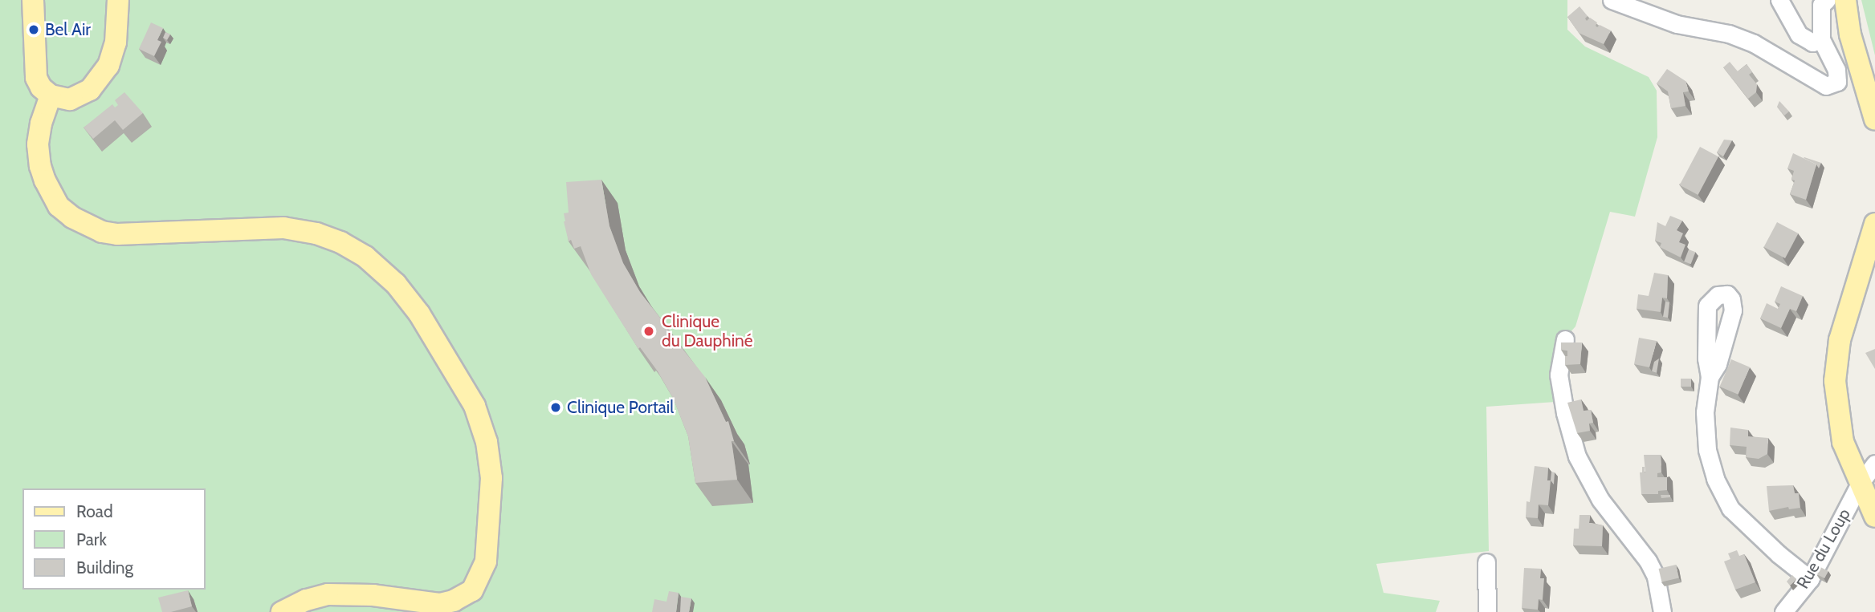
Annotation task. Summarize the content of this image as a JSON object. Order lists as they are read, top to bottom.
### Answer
{
  "streets": {
    "street": ["Rue du Loup"]
  },
  "places": ["Bel Air", "Clinique du Dauphiné", "Clinique Portail"],
  "legend": ["Road", "Park", "Building"]
}
